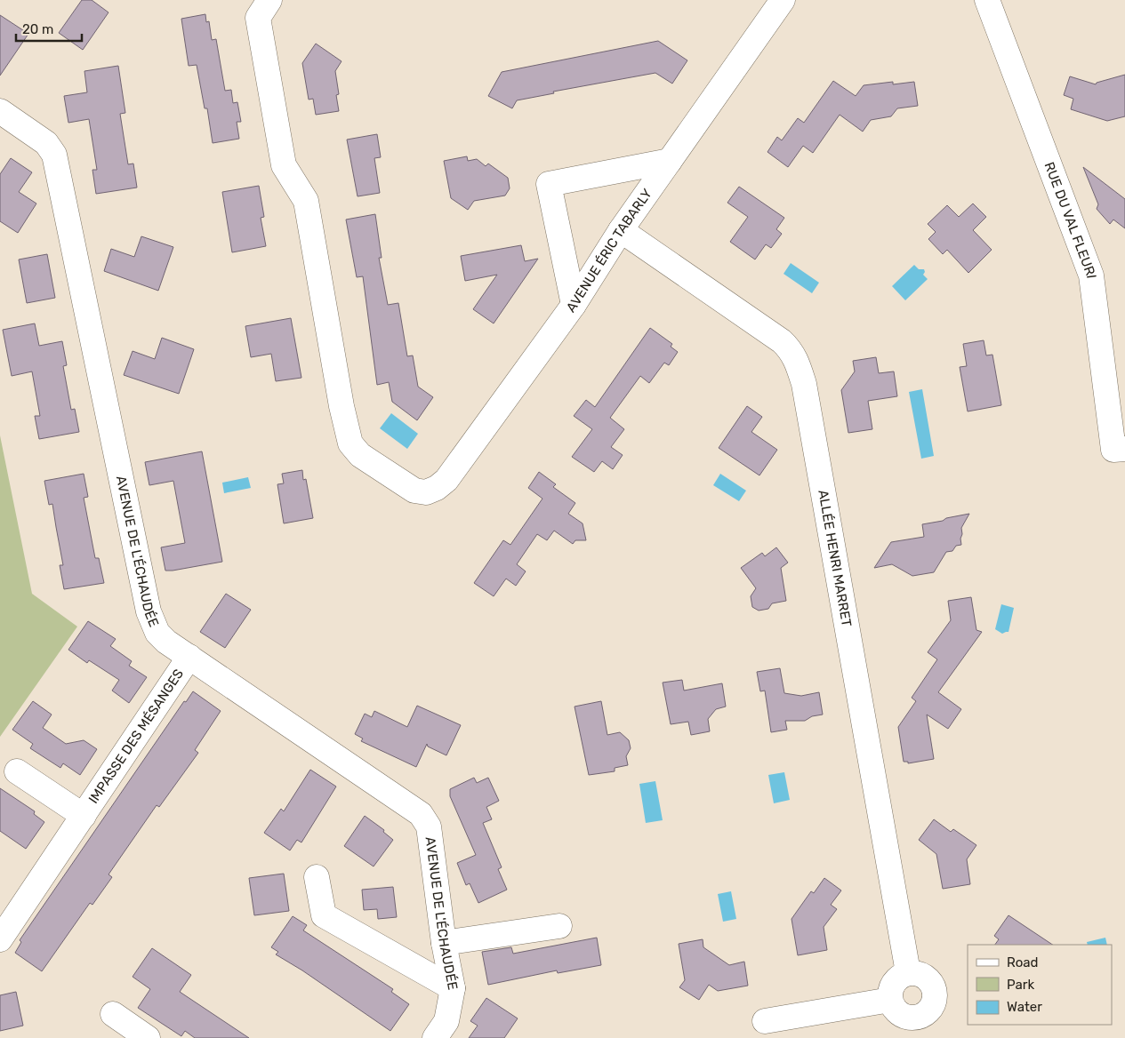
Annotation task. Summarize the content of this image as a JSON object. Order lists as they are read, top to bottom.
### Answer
{
  "streets": {
    "street": [
      "RUE DU VAL FLEURI",
      "AVENUE ÉRIC TABARLY",
      "AVENUE DE L'ÉCHAUDÉE",
      "ALLÉE HENRI MARRET",
      "IMPASSE DES MÉSANGES"
    ]
  },
  "crossings": [
    ["AVENUE ÉRIC TABARLY", "ALLÉE HENRI MARRET"],
    ["AVENUE DE L'ÉCHAUDÉE", "IMPASSE DES MÉSANGES"]
  ],
  "legend": ["Road", "Park", "Water"],
  "scale_bar": "20 m"
}
